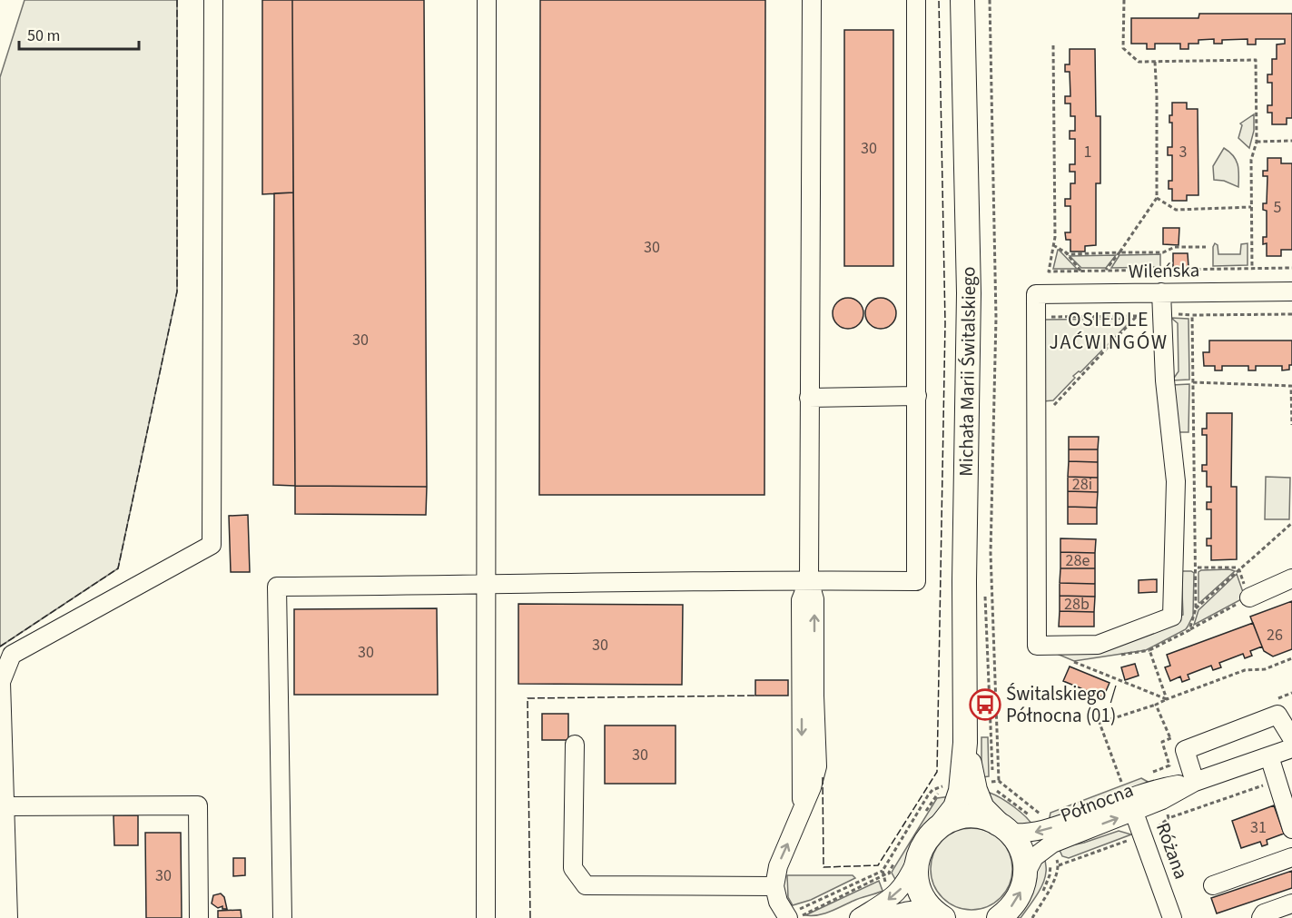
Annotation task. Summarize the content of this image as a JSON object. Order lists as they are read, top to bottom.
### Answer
{
  "streets": {
    "main road": ["Michała Marii Świtalskiego"],
    "street": ["Wileńska", "Północna", "Różana"]
  },
  "crossings": [
    ["Michała Marii Świtalskiego", "Północna"],
    ["Północna", "Różana"]
  ],
  "districts": ["OSIEDLE JAĆWINGÓW"],
  "places": {
    "bus stop": ["Świtalskiego / Północna (01)"]
  },
  "house_numbers": [
    "30",
    "1",
    "3",
    "5",
    "30",
    "30",
    "28i",
    "28e",
    "28b",
    "26",
    "30",
    "30",
    "30",
    "31",
    "30"
  ],
  "scale_bar": "50 m"
}
